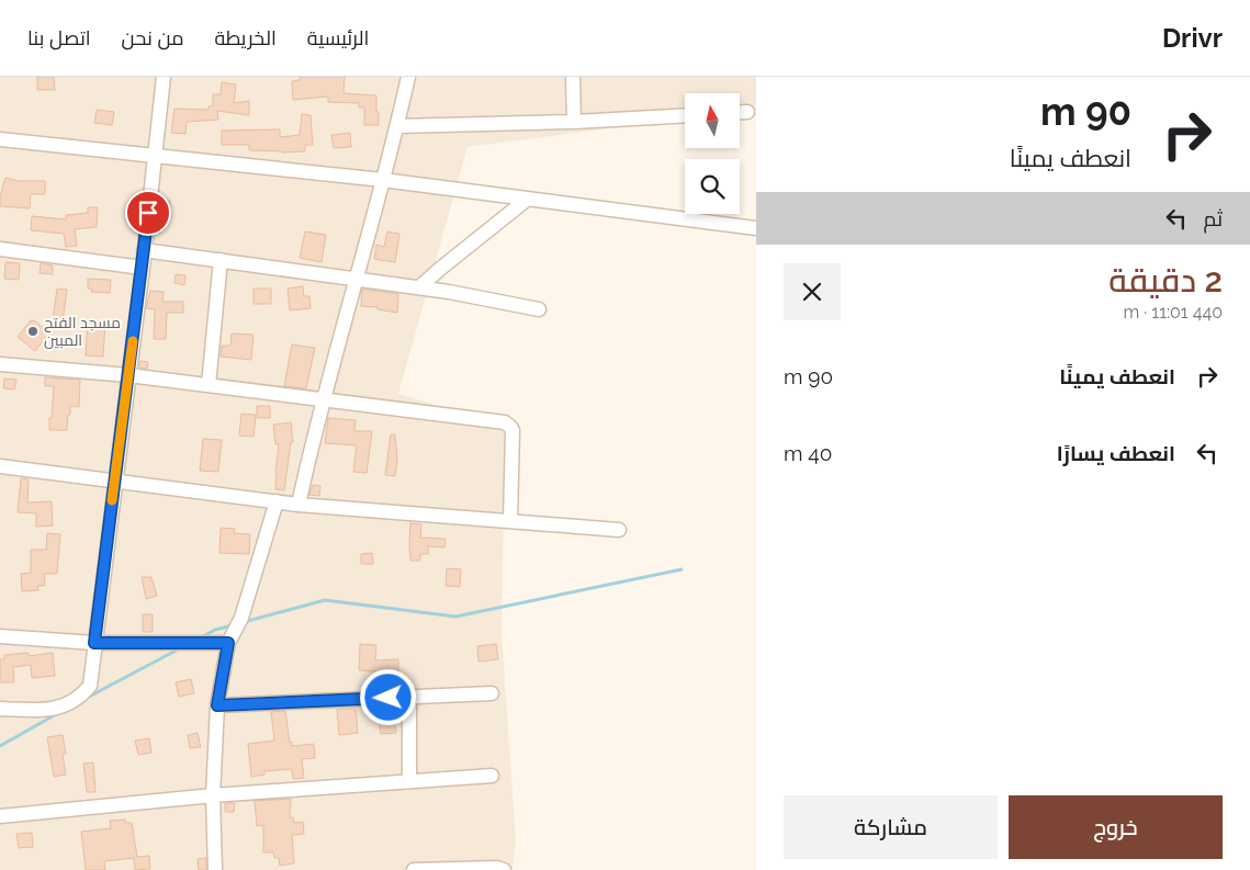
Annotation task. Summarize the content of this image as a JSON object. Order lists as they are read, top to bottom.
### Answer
{
  "places": ["مسجد الفتح المبين"],
  "north": "top",
  "page": {
    "header": "Drivr",
    "nav": [
      "الرئيسية",
      "الخريطة",
      "من نحن",
      "اتصل بنا"
    ],
    "turn": ["90 m", "انعطف يمينًا"],
    "then": "ثم",
    "heading": ["2 دقيقة", "440 m · 11:01"],
    "list": [
      {
        "name": "انعطف يمينًا",
        "value": "90 m"
      },
      {
        "name": "انعطف يسارًا",
        "value": "40 m"
      }
    ],
    "buttons": ["خروج", "مشاركة"]
  }
}
